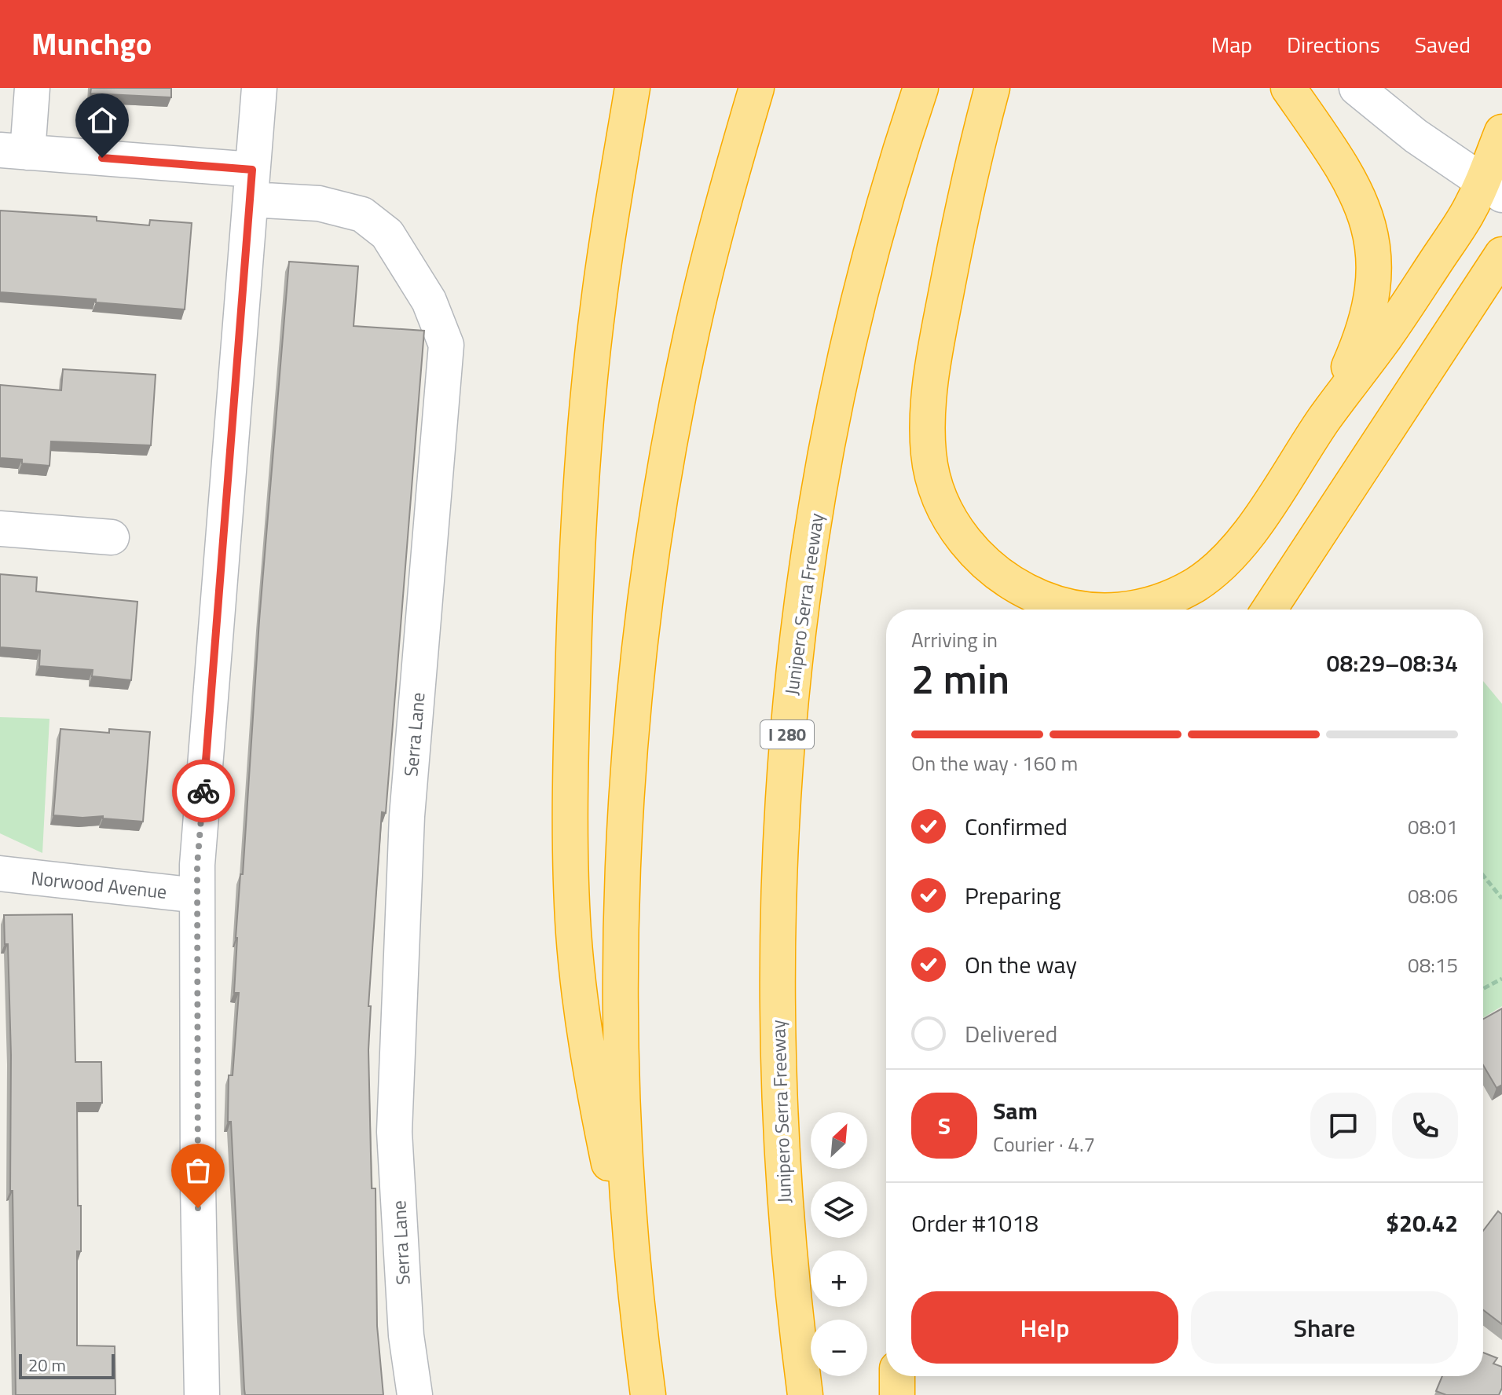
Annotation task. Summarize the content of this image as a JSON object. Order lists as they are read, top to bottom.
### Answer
{
  "streets": {
    "highway": ["Junipero Serra Freeway", "I 280"],
    "street": ["Serra Lane", "Norwood Avenue"]
  },
  "scale_bar": "20 m",
  "north": "top right",
  "page": {
    "header": "Munchgo",
    "nav": ["Map", "Directions", "Saved"],
    "heading": ["2 min", "Arriving in", "08:29–08:34"],
    "panel": [
      "Sam",
      "Courier · 4.7",
      "Order #1018",
      "$20.42"
    ],
    "bar": "On the way · 160 m",
    "list": [
      ["Confirmed", "08:01"],
      ["Preparing", "08:06"],
      ["On the way", "08:15"],
      "Delivered"
    ],
    "round": "S",
    "map_buttons": ["+", "−"],
    "buttons": ["Help", "Share"],
    "scale": "20 m"
  }
}
